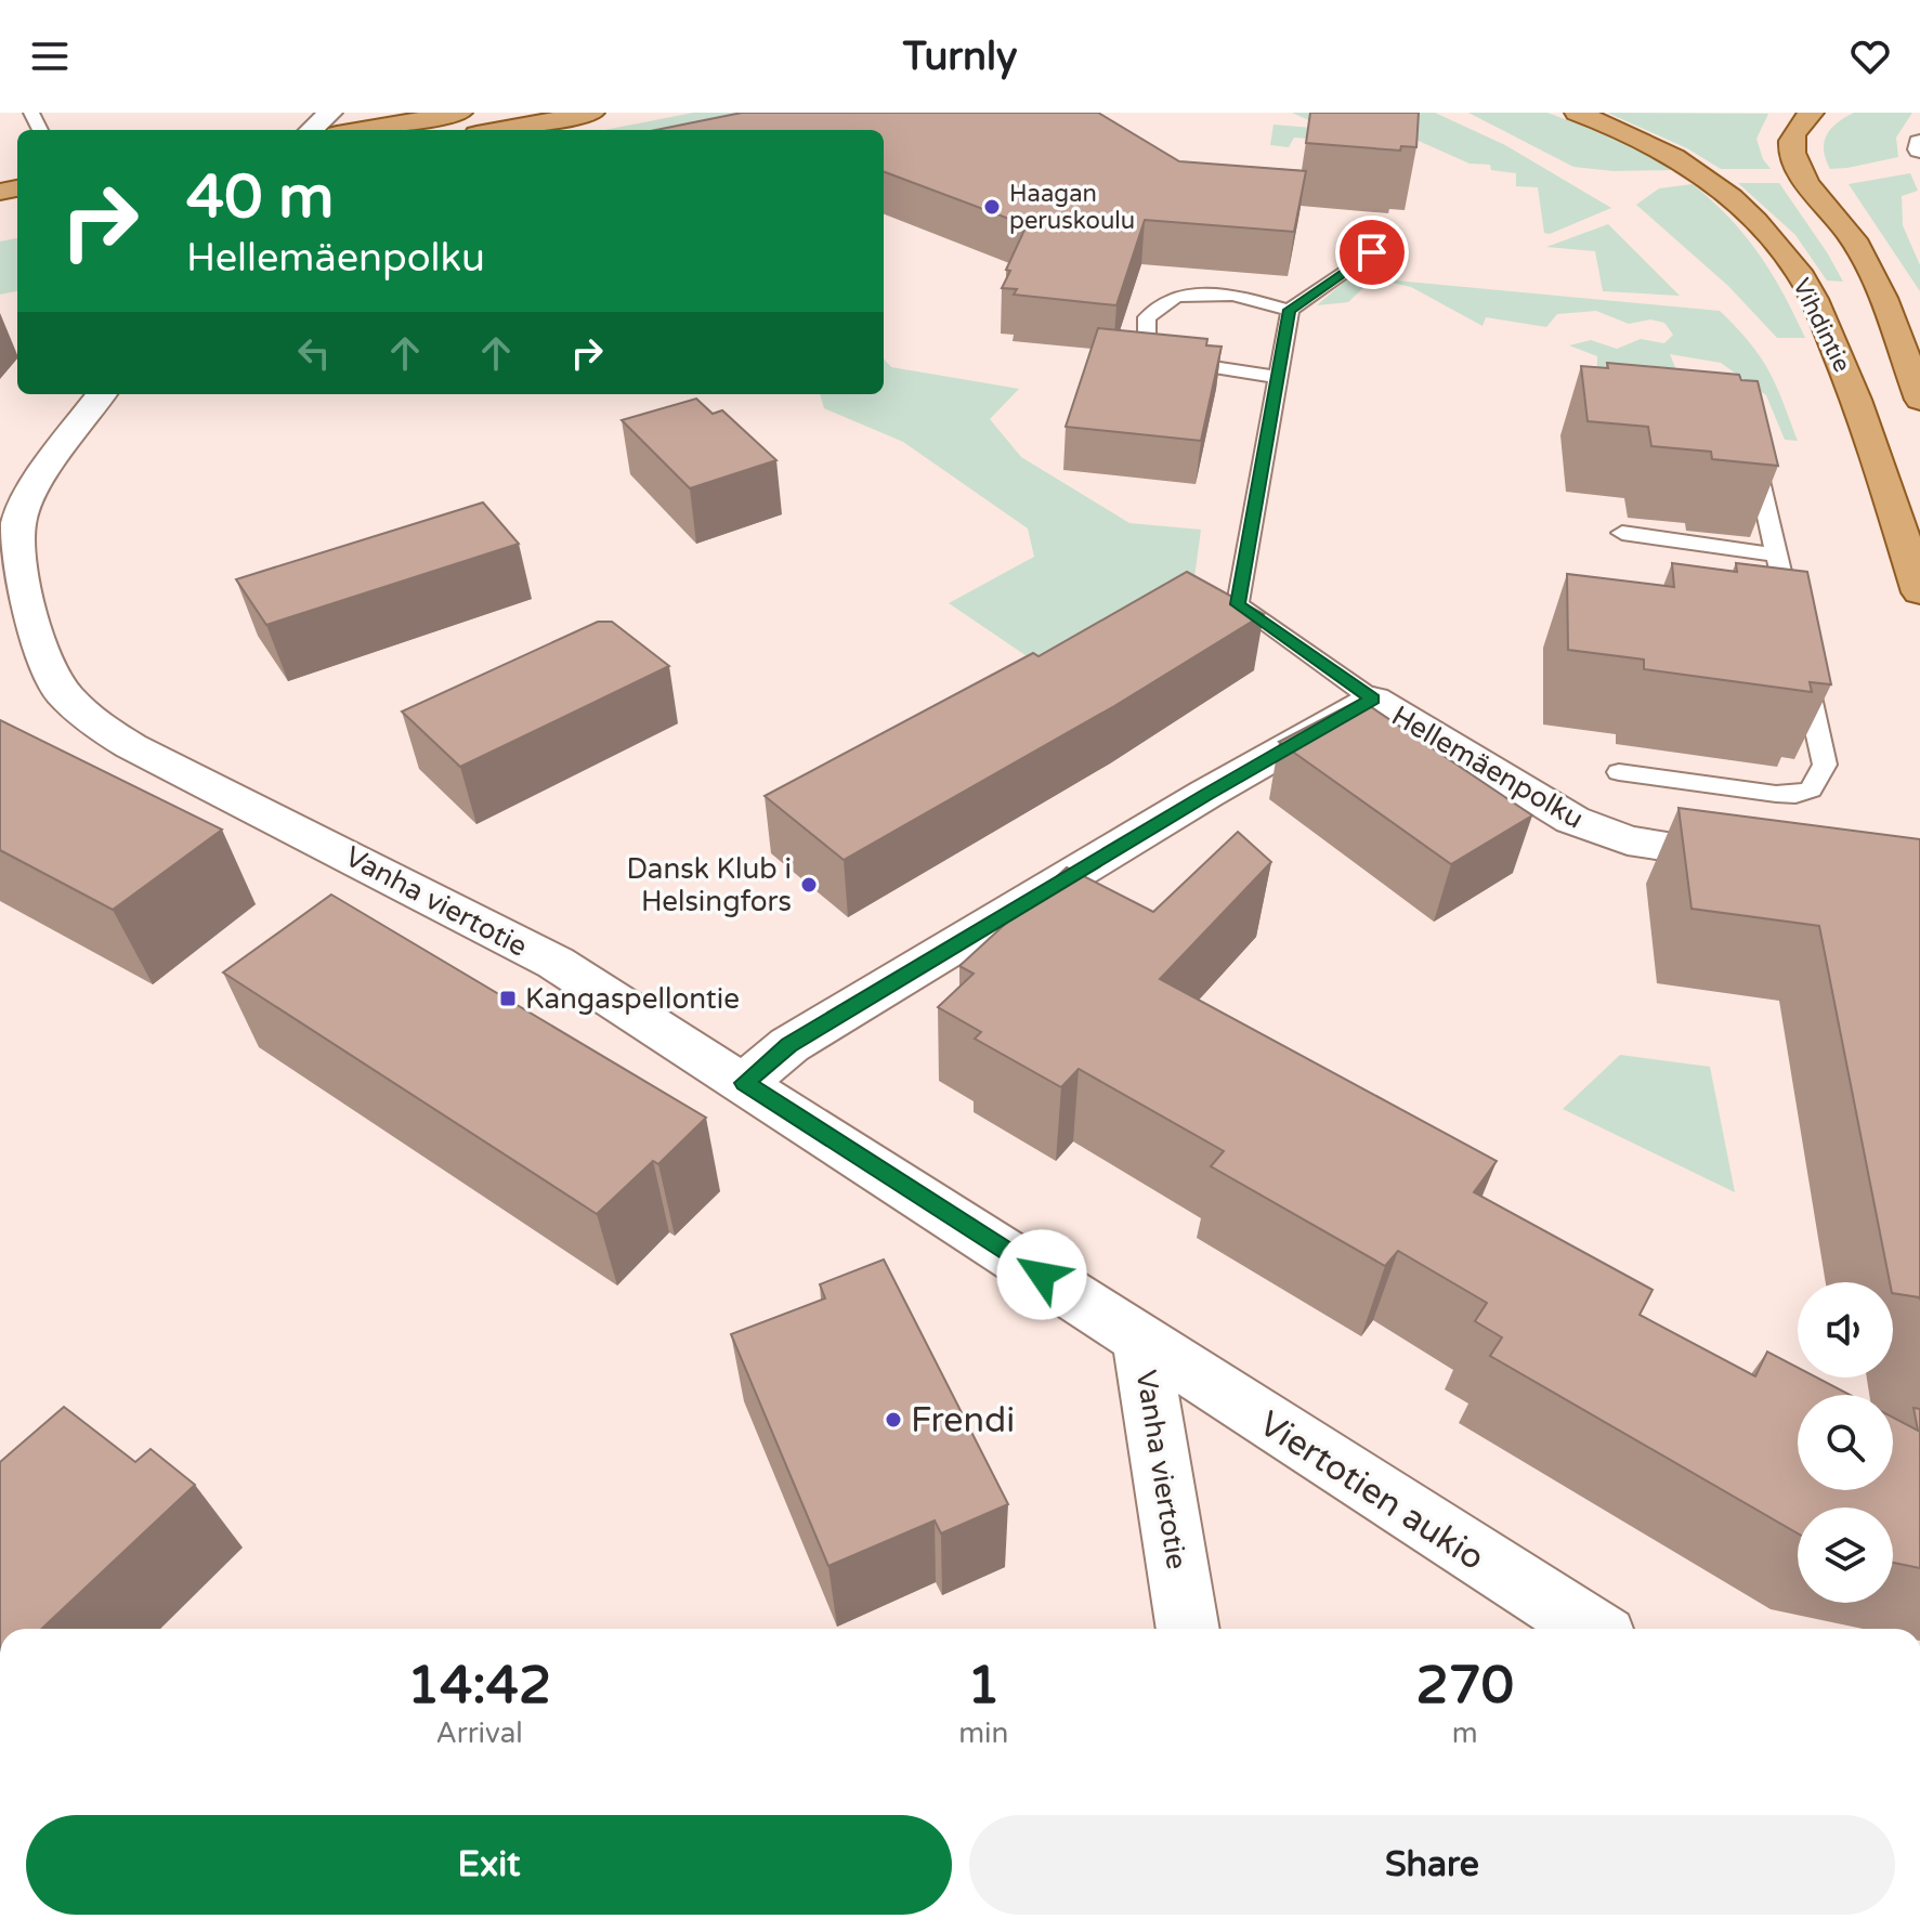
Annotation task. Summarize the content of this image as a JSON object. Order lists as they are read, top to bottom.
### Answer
{
  "streets": {
    "main road": ["Vihdintie"],
    "street": ["Hellemäenpolku", "Vanha viertotie", "Viertotien aukio"]
  },
  "crossings": [
    ["Hellemäenpolku", "Vanha viertotie"],
    ["Vanha viertotie", "Viertotien aukio"]
  ],
  "places": {
    "other": ["Haagan peruskoulu", "Dansk Klub i Helsingfors", "Frendi"],
    "transit": ["Kangaspellontie"]
  },
  "page": {
    "header": "Turnly",
    "turn": ["40 m", "Hellemäenpolku"],
    "eta": [
      "14:42",
      "Arrival",
      "1",
      "min",
      "270",
      "m"
    ],
    "buttons": ["Exit", "Share"]
  }
}
